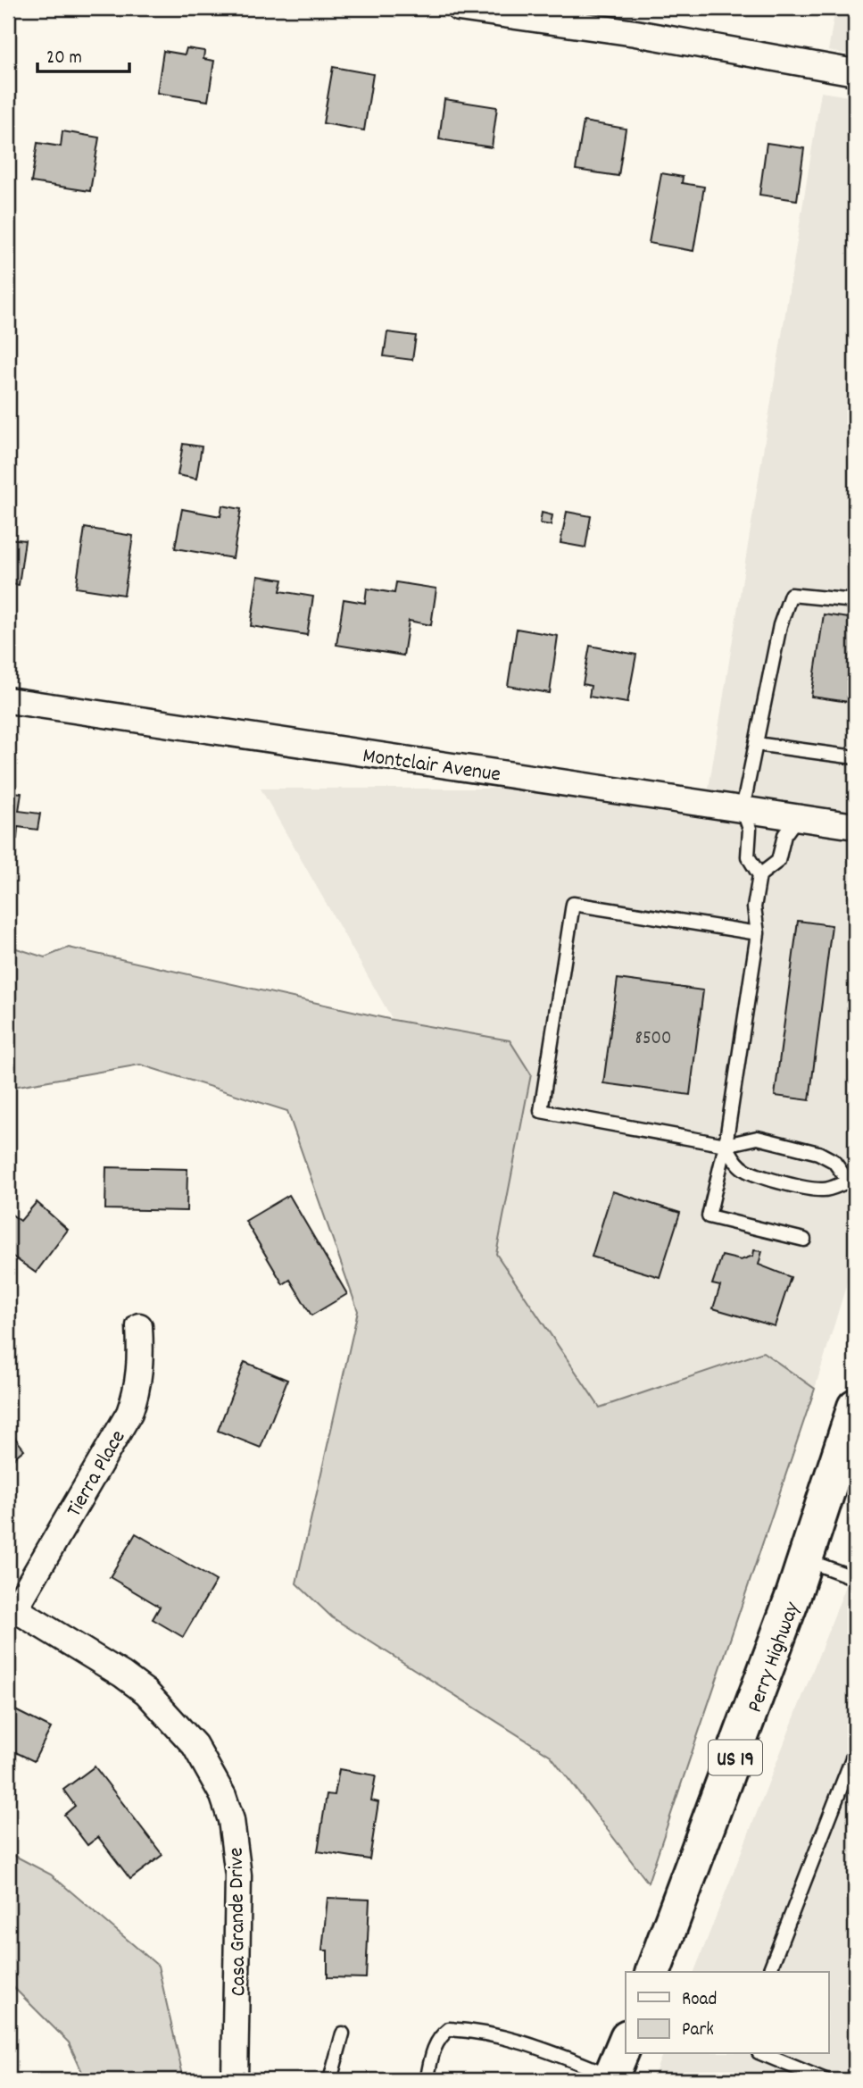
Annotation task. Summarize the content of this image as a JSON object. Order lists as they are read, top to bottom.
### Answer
{
  "streets": {
    "main road": ["Perry Highway", "US 19"],
    "street": ["Montclair Avenue", "Tierra Place", "Casa Grande Drive"]
  },
  "crossings": [
    ["Tierra Place", "Casa Grande Drive"]
  ],
  "house_numbers": ["8500"],
  "legend": ["Road", "Park"],
  "scale_bar": "20 m"
}
